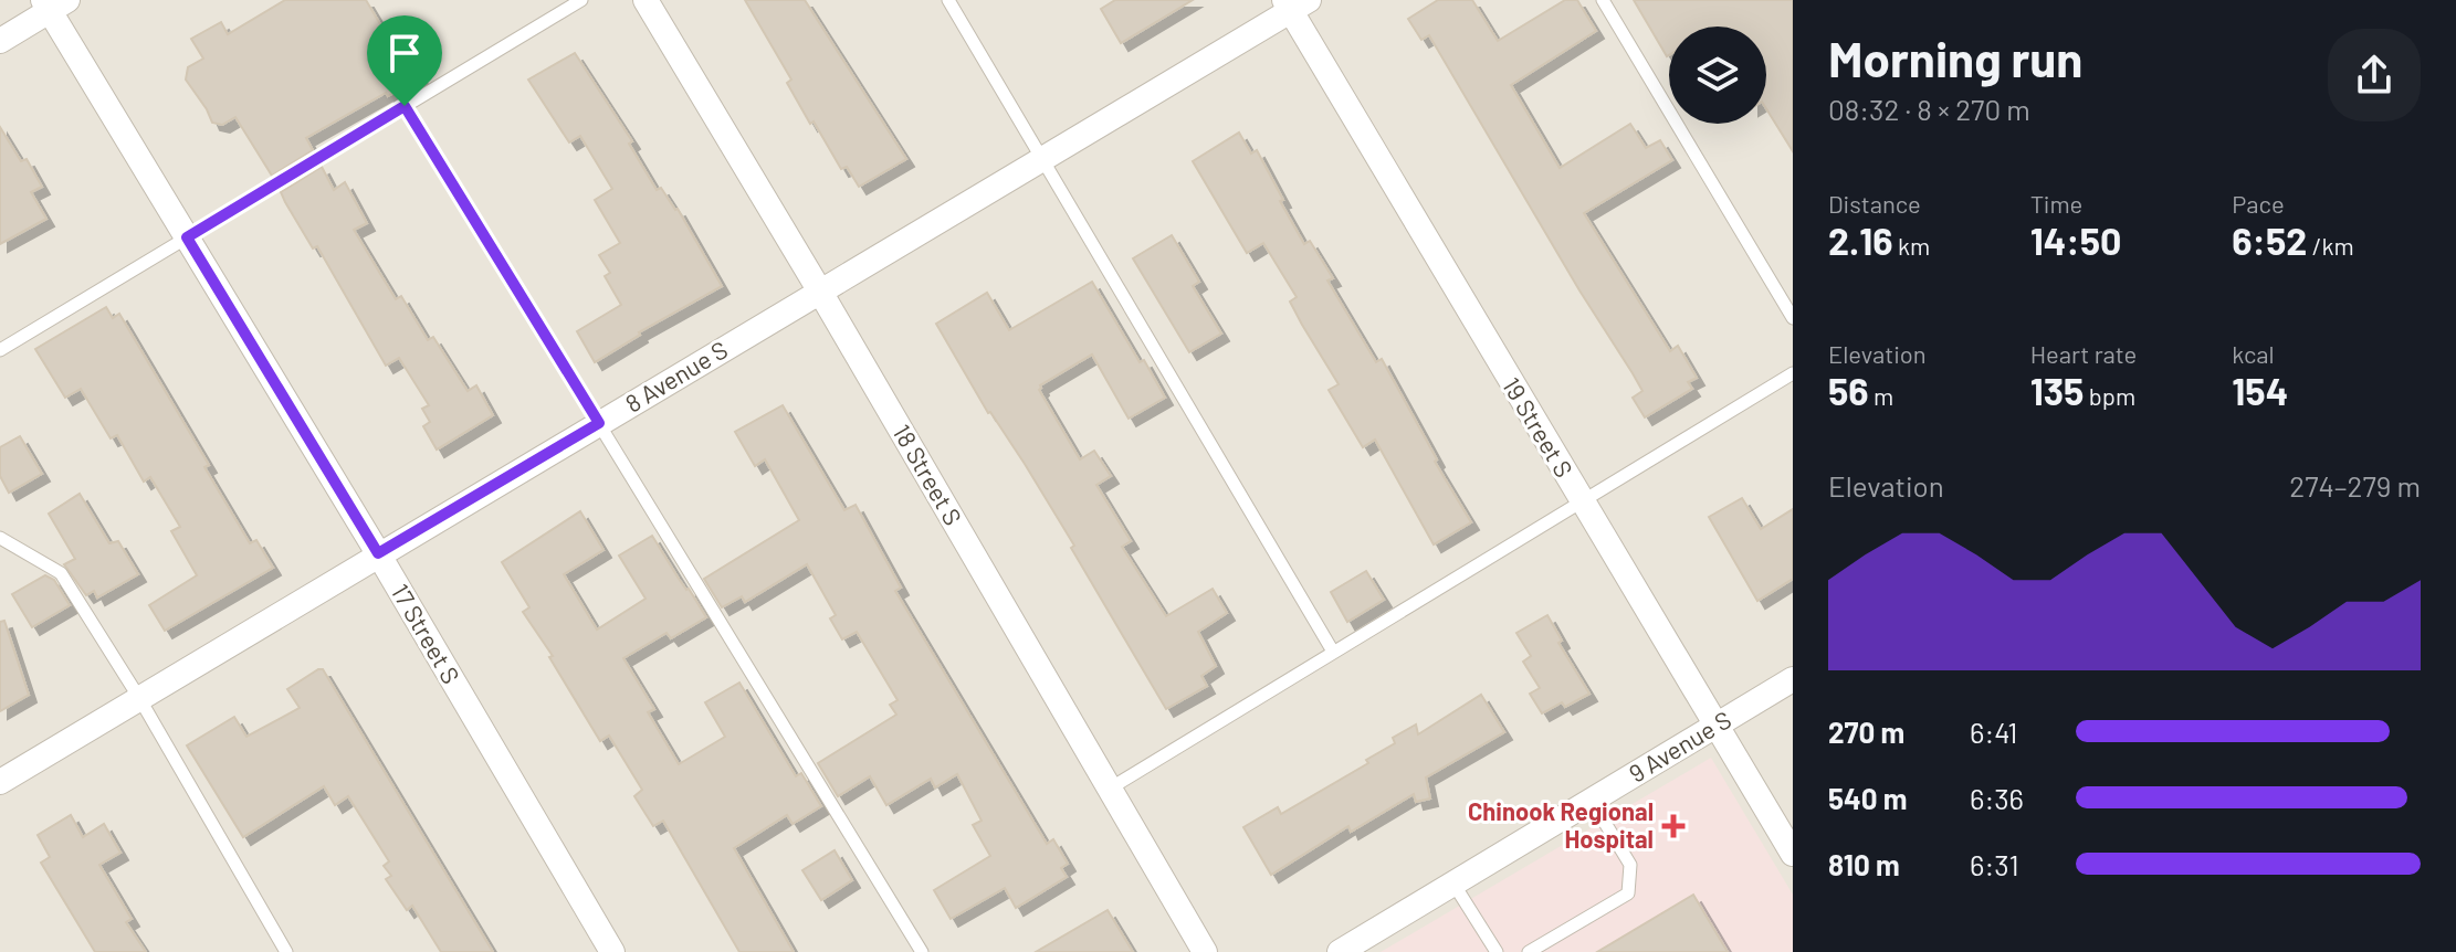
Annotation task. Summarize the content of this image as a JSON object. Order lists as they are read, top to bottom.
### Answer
{
  "streets": {
    "street": [
      "8 Avenue S",
      "19 Street S",
      "18 Street S",
      "17 Street S",
      "9 Avenue S"
    ]
  },
  "crossings": [
    ["8 Avenue S", "19 Street S"],
    ["8 Avenue S", "18 Street S"],
    ["8 Avenue S", "17 Street S"],
    ["19 Street S", "9 Avenue S"]
  ],
  "places": {
    "health": ["Chinook Regional Hospital"]
  },
  "page": {
    "heading": ["Morning run", "08:32 · 8 × 270 m"],
    "stats": [
      ["Distance", "2.16 km"],
      ["Time", "14:50"],
      ["Pace", "6:52 /km"],
      ["Elevation", "56 m"],
      ["Heart rate", "135 bpm"],
      ["kcal", "154"]
    ],
    "chart": ["Elevation", "274–279 m"],
    "list": [
      {
        "name": "270 m",
        "note": "6:41"
      },
      {
        "name": "540 m",
        "note": "6:36"
      },
      {
        "name": "810 m",
        "note": "6:31"
      }
    ]
  }
}
